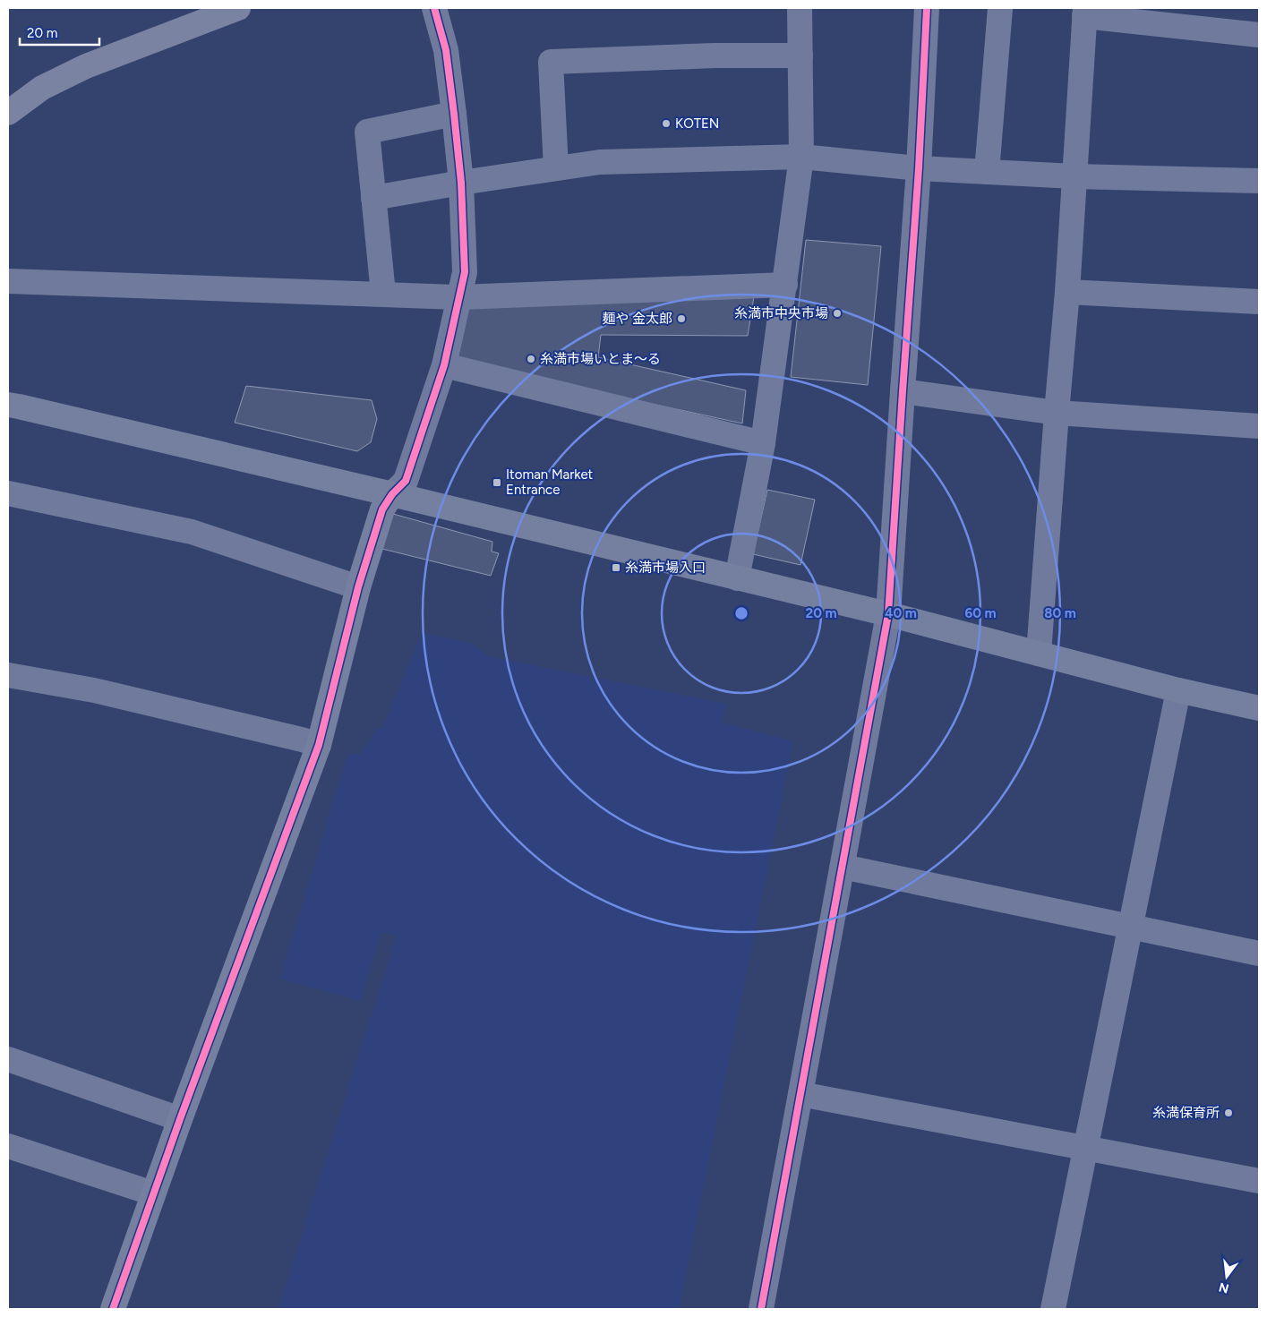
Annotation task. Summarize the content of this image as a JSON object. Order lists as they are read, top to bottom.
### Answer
{
  "places": {
    "other": [
      "KOTEN",
      "糸満市中央市場",
      "麺や 金太郎",
      "糸満市場いとま～る",
      "糸満保育所"
    ],
    "transit": ["Itoman Market Entrance", "糸満市場入口"]
  },
  "scale_bar": "20 m",
  "north": "bottom",
  "rings": [
    "20 m",
    "40 m",
    "60 m",
    "80 m"
  ]
}
